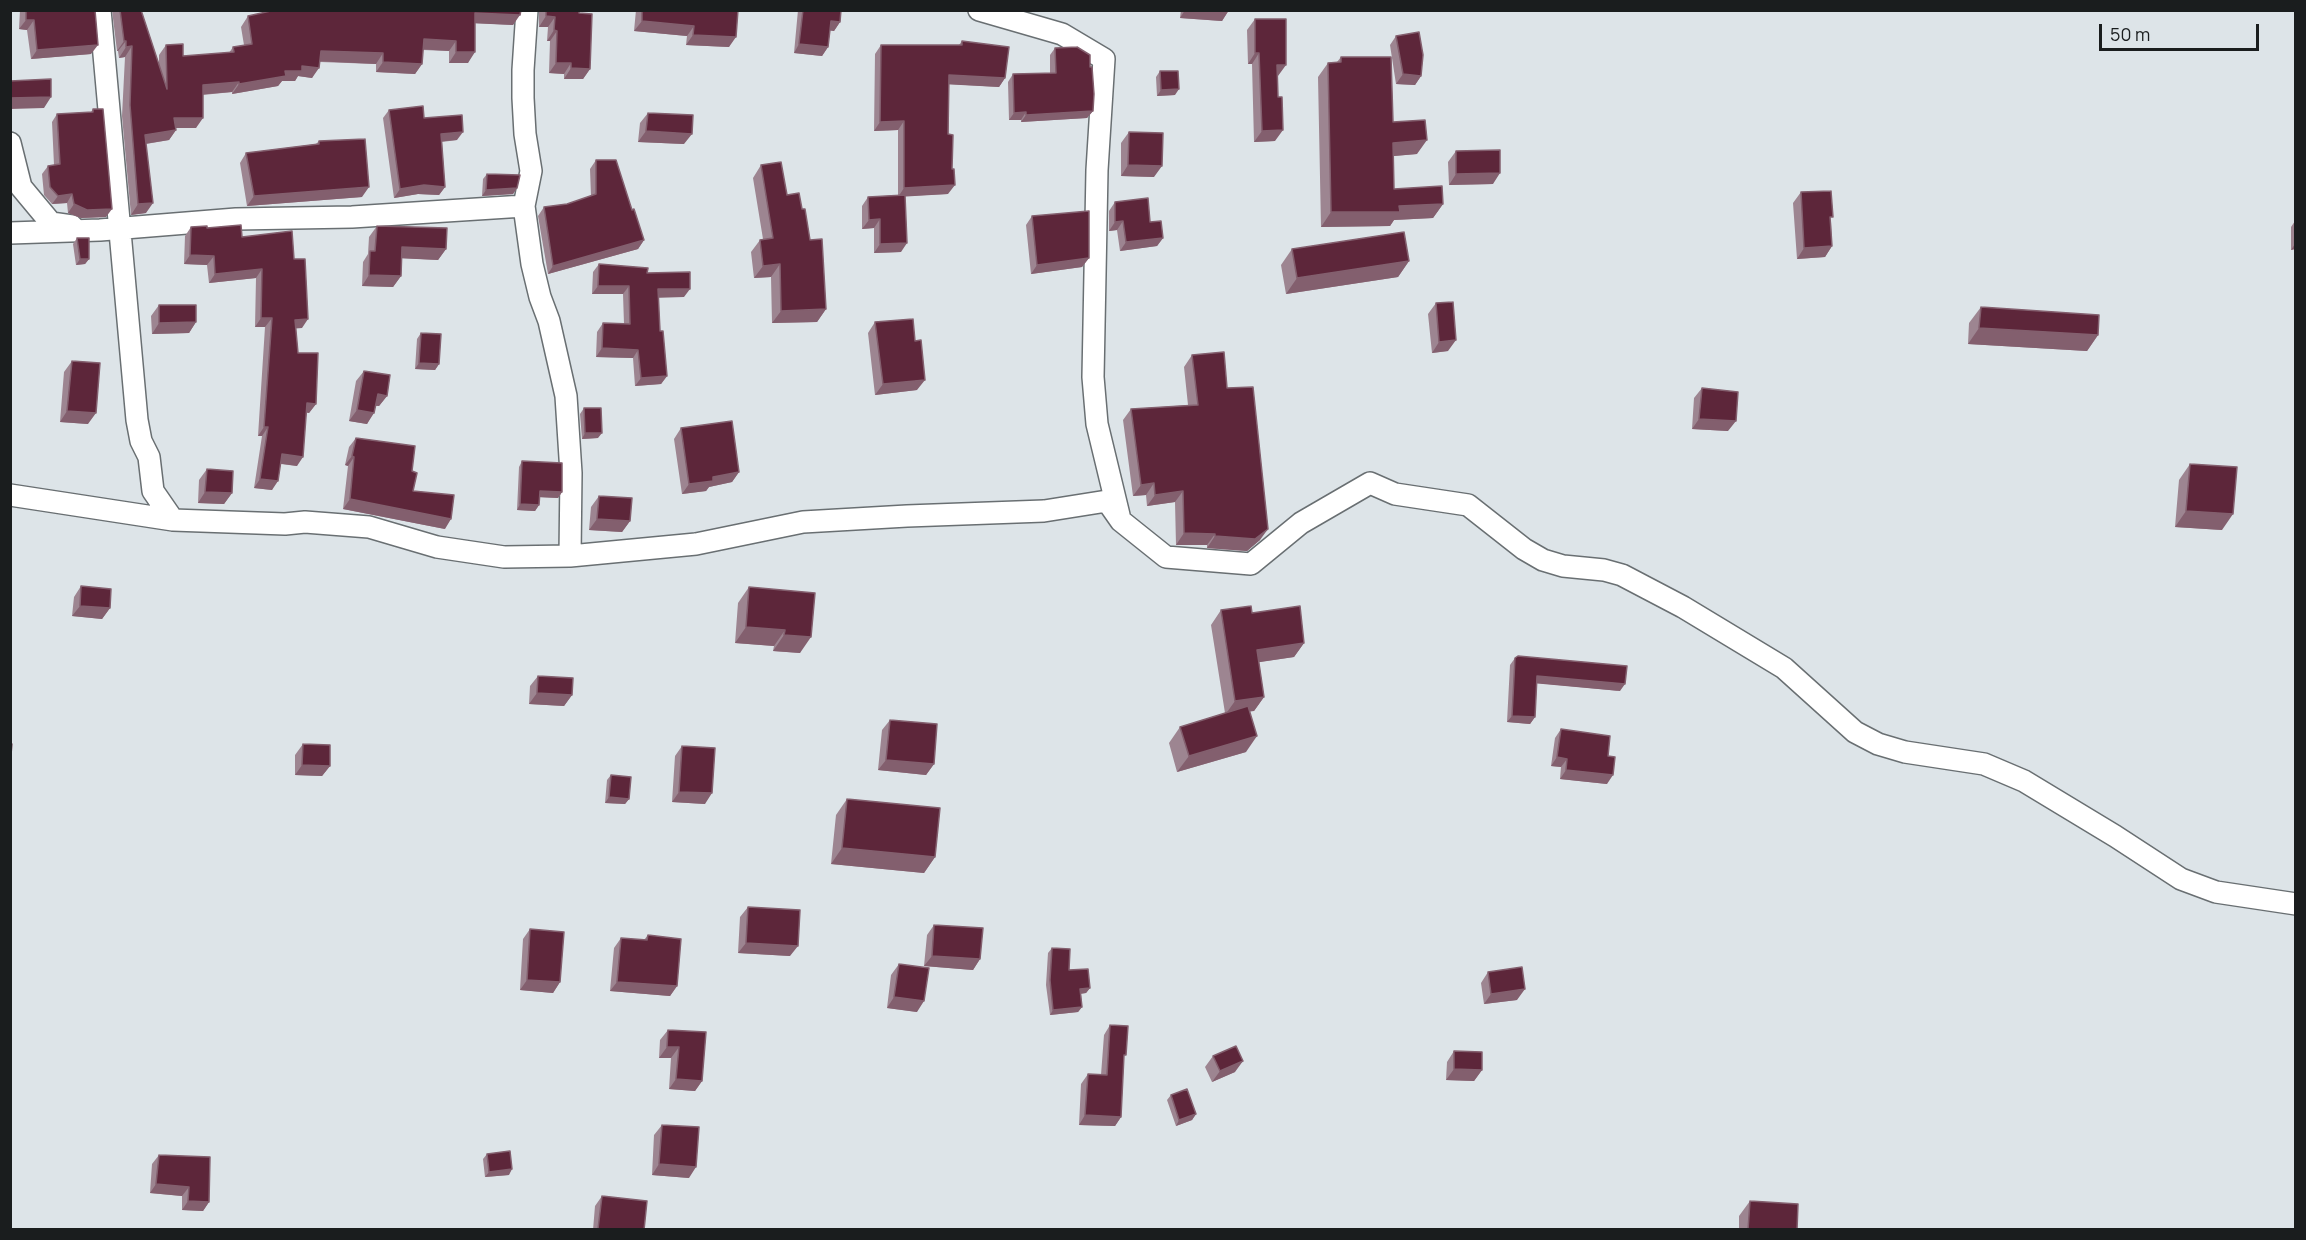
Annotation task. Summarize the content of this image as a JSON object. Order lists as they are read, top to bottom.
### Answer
{
  "scale_bar": "50 m"
}
